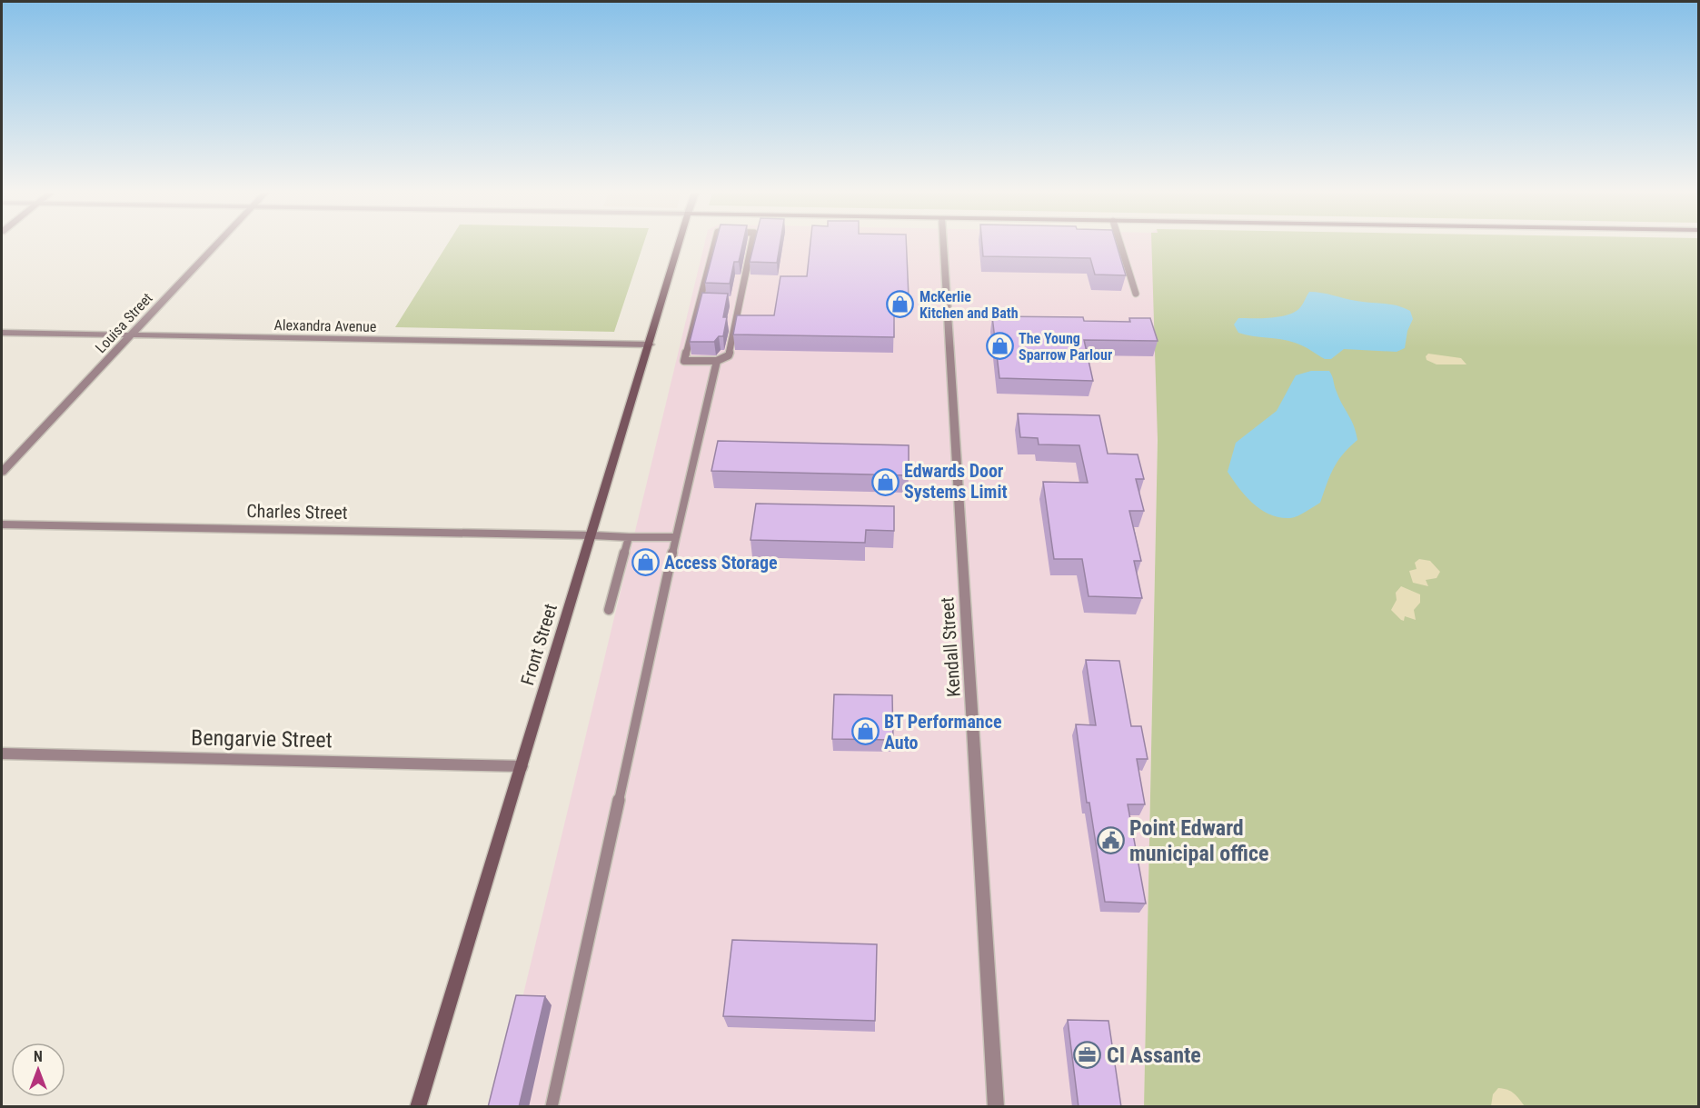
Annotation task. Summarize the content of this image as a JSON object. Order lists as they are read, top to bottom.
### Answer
{
  "streets": {
    "main road": ["Front Street"],
    "street": [
      "Louisa Street",
      "Alexandra Avenue",
      "Charles Street",
      "Kendall Street",
      "Bengarvie Street"
    ]
  },
  "crossings": [
    ["Louisa Street", "Alexandra Avenue"],
    ["Alexandra Avenue", "Front Street"],
    ["Charles Street", "Front Street"],
    ["Front Street", "Bengarvie Street"]
  ],
  "places": {
    "shop": [
      "McKerlie Kitchen and Bath",
      "The Young Sparrow Parlour",
      "Edwards Door Systems Limit",
      "Access Storage",
      "BT Performance Auto"
    ],
    "public building": ["Point Edward municipal office"],
    "office": ["CI Assante"]
  },
  "north": "top"
}
